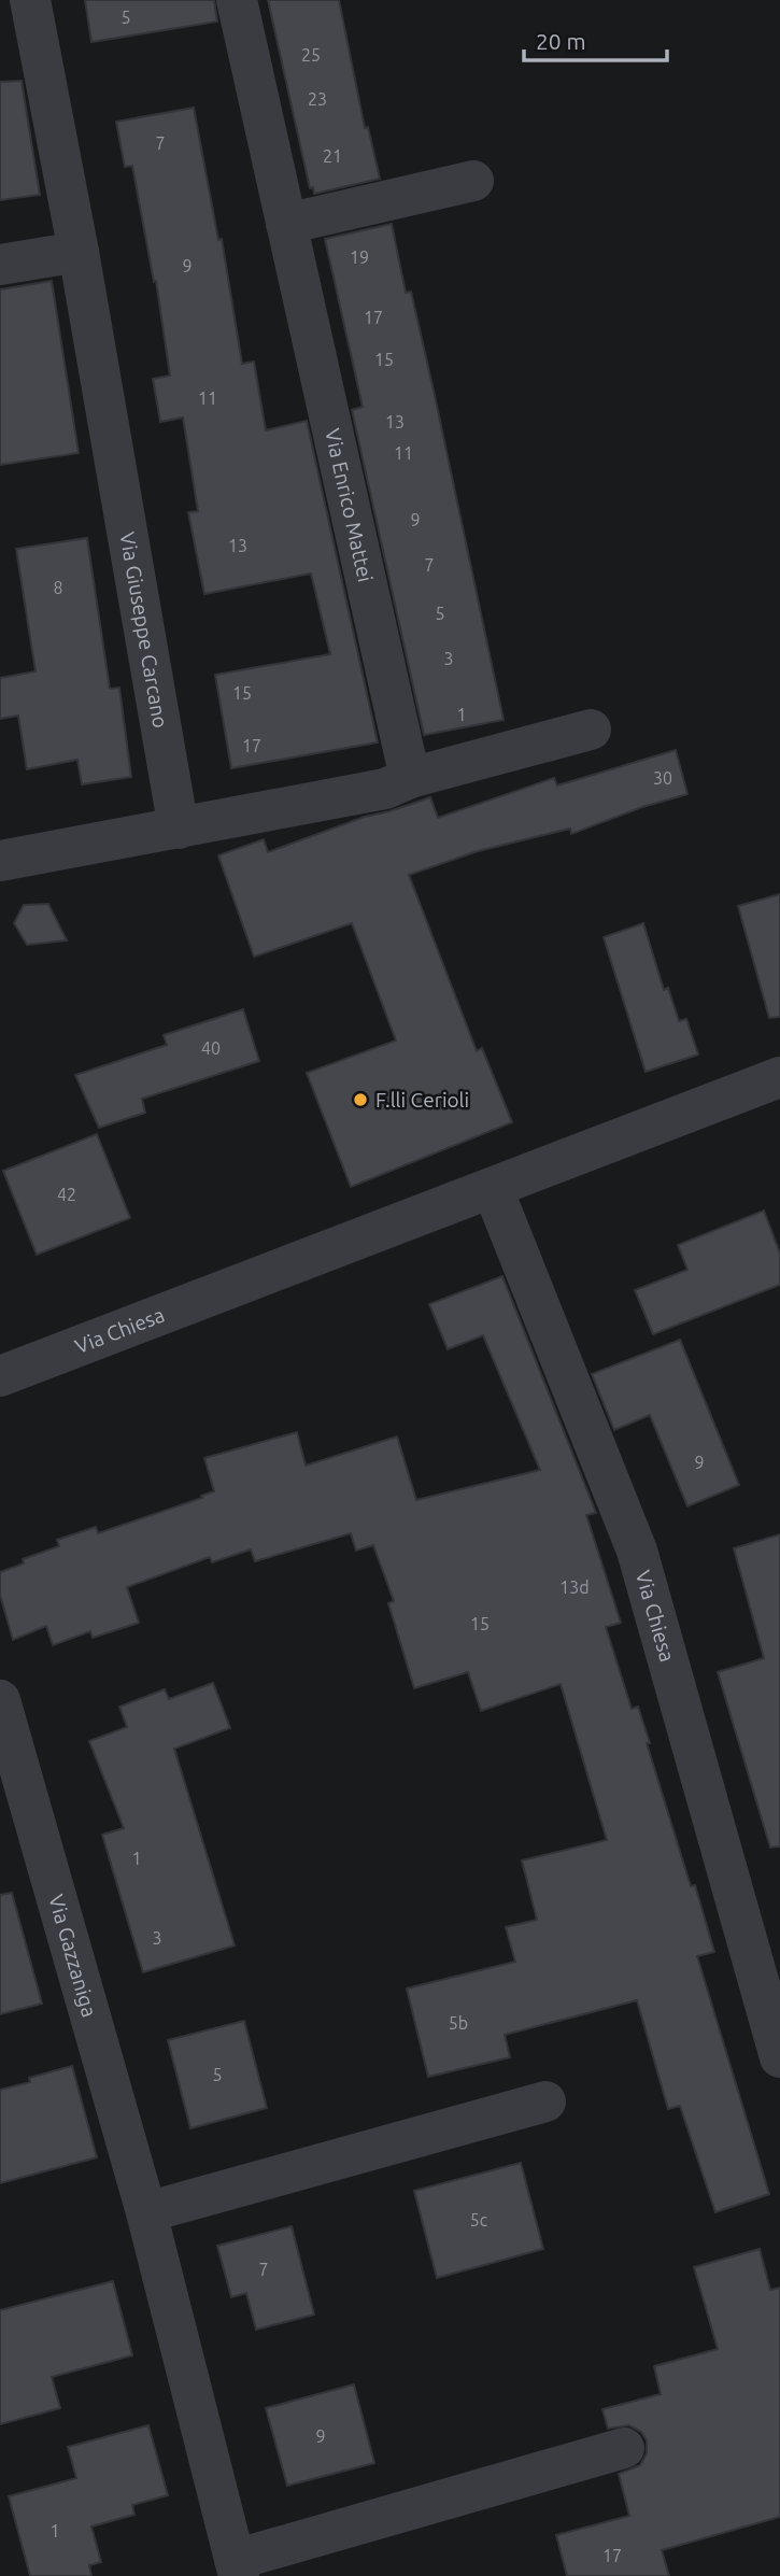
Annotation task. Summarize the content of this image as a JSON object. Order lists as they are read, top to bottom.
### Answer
{
  "streets": {
    "street": [
      "Via Enrico Mattei",
      "Via Giuseppe Carcano",
      "Via Chiesa",
      "Via Gazzaniga"
    ]
  },
  "places": ["F.lli Cerioli"],
  "house_numbers": [
    "5",
    "25",
    "23",
    "7",
    "21",
    "19",
    "9",
    "17",
    "15",
    "11",
    "13",
    "11",
    "9",
    "13",
    "7",
    "8",
    "5",
    "3",
    "15",
    "1",
    "17",
    "30",
    "40",
    "42",
    "9",
    "13d",
    "15",
    "1",
    "3",
    "5b",
    "5",
    "5c",
    "7",
    "9",
    "1",
    "17"
  ],
  "scale_bar": "20 m"
}
